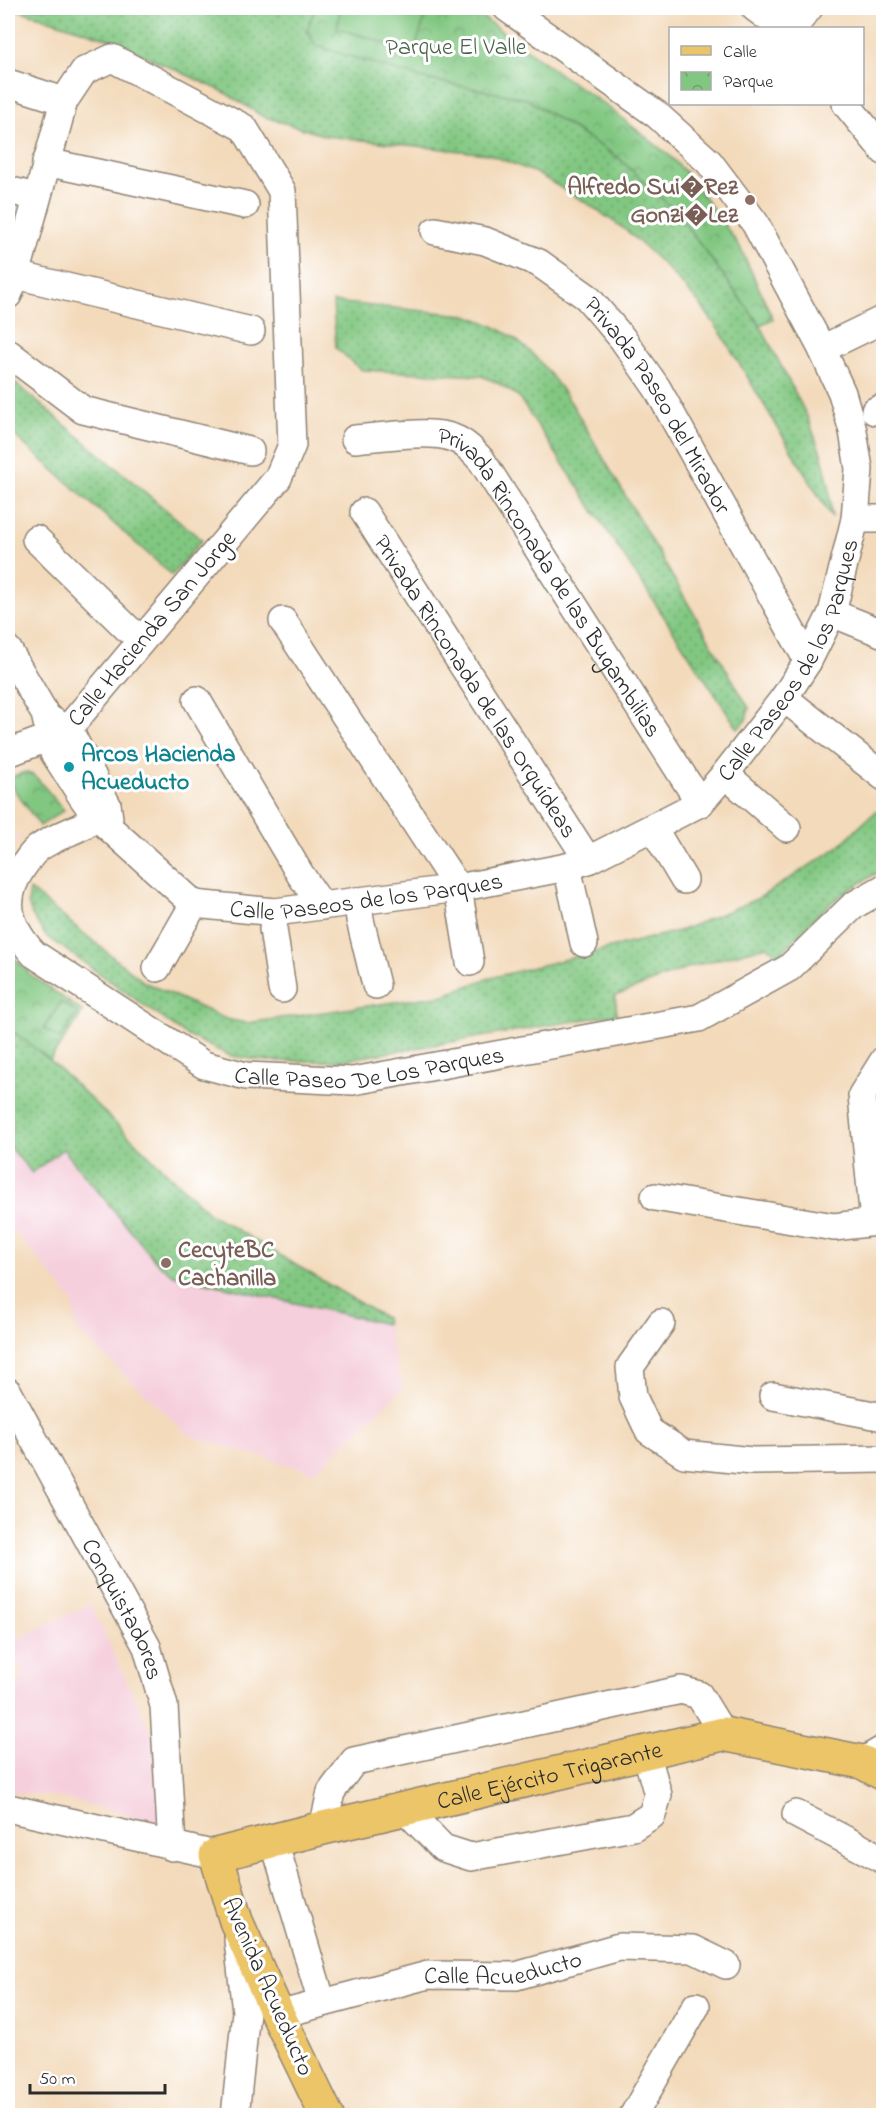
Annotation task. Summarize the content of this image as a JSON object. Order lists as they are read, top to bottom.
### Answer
{
  "streets": {
    "main road": ["Calle Ejército Trigarante", "Avenida Acueducto"],
    "street": [
      "Privada Paseo del Mirador",
      "Privada Rinconada de las Bugambilias",
      "Calle Hacienda San Jorge",
      "Calle Paseos de los Parques",
      "Privada Rinconada de las Orquídeas",
      "Calle Paseo De Los Parques",
      "Conquistadores",
      "Calle Acueducto"
    ]
  },
  "crossings": [
    ["Privada Paseo del Mirador", "Calle Paseos de los Parques"],
    ["Privada Rinconada de las Bugambilias", "Calle Paseos de los Parques"],
    ["Calle Paseos de los Parques", "Privada Rinconada de las Orquídeas"],
    ["Calle Paseos de los Parques", "Calle Paseo De Los Parques"],
    ["Calle Ejército Trigarante", "Avenida Acueducto"],
    ["Calle Acueducto", "Avenida Acueducto"]
  ],
  "parks": ["Parque El Valle"],
  "places": ["Alfredo Sui�Rez Gonzi�Lez", "Arcos Hacienda Acueducto", "CecyteBC Cachanilla"],
  "legend": ["Calle", "Parque"],
  "scale_bar": "50 m"
}
